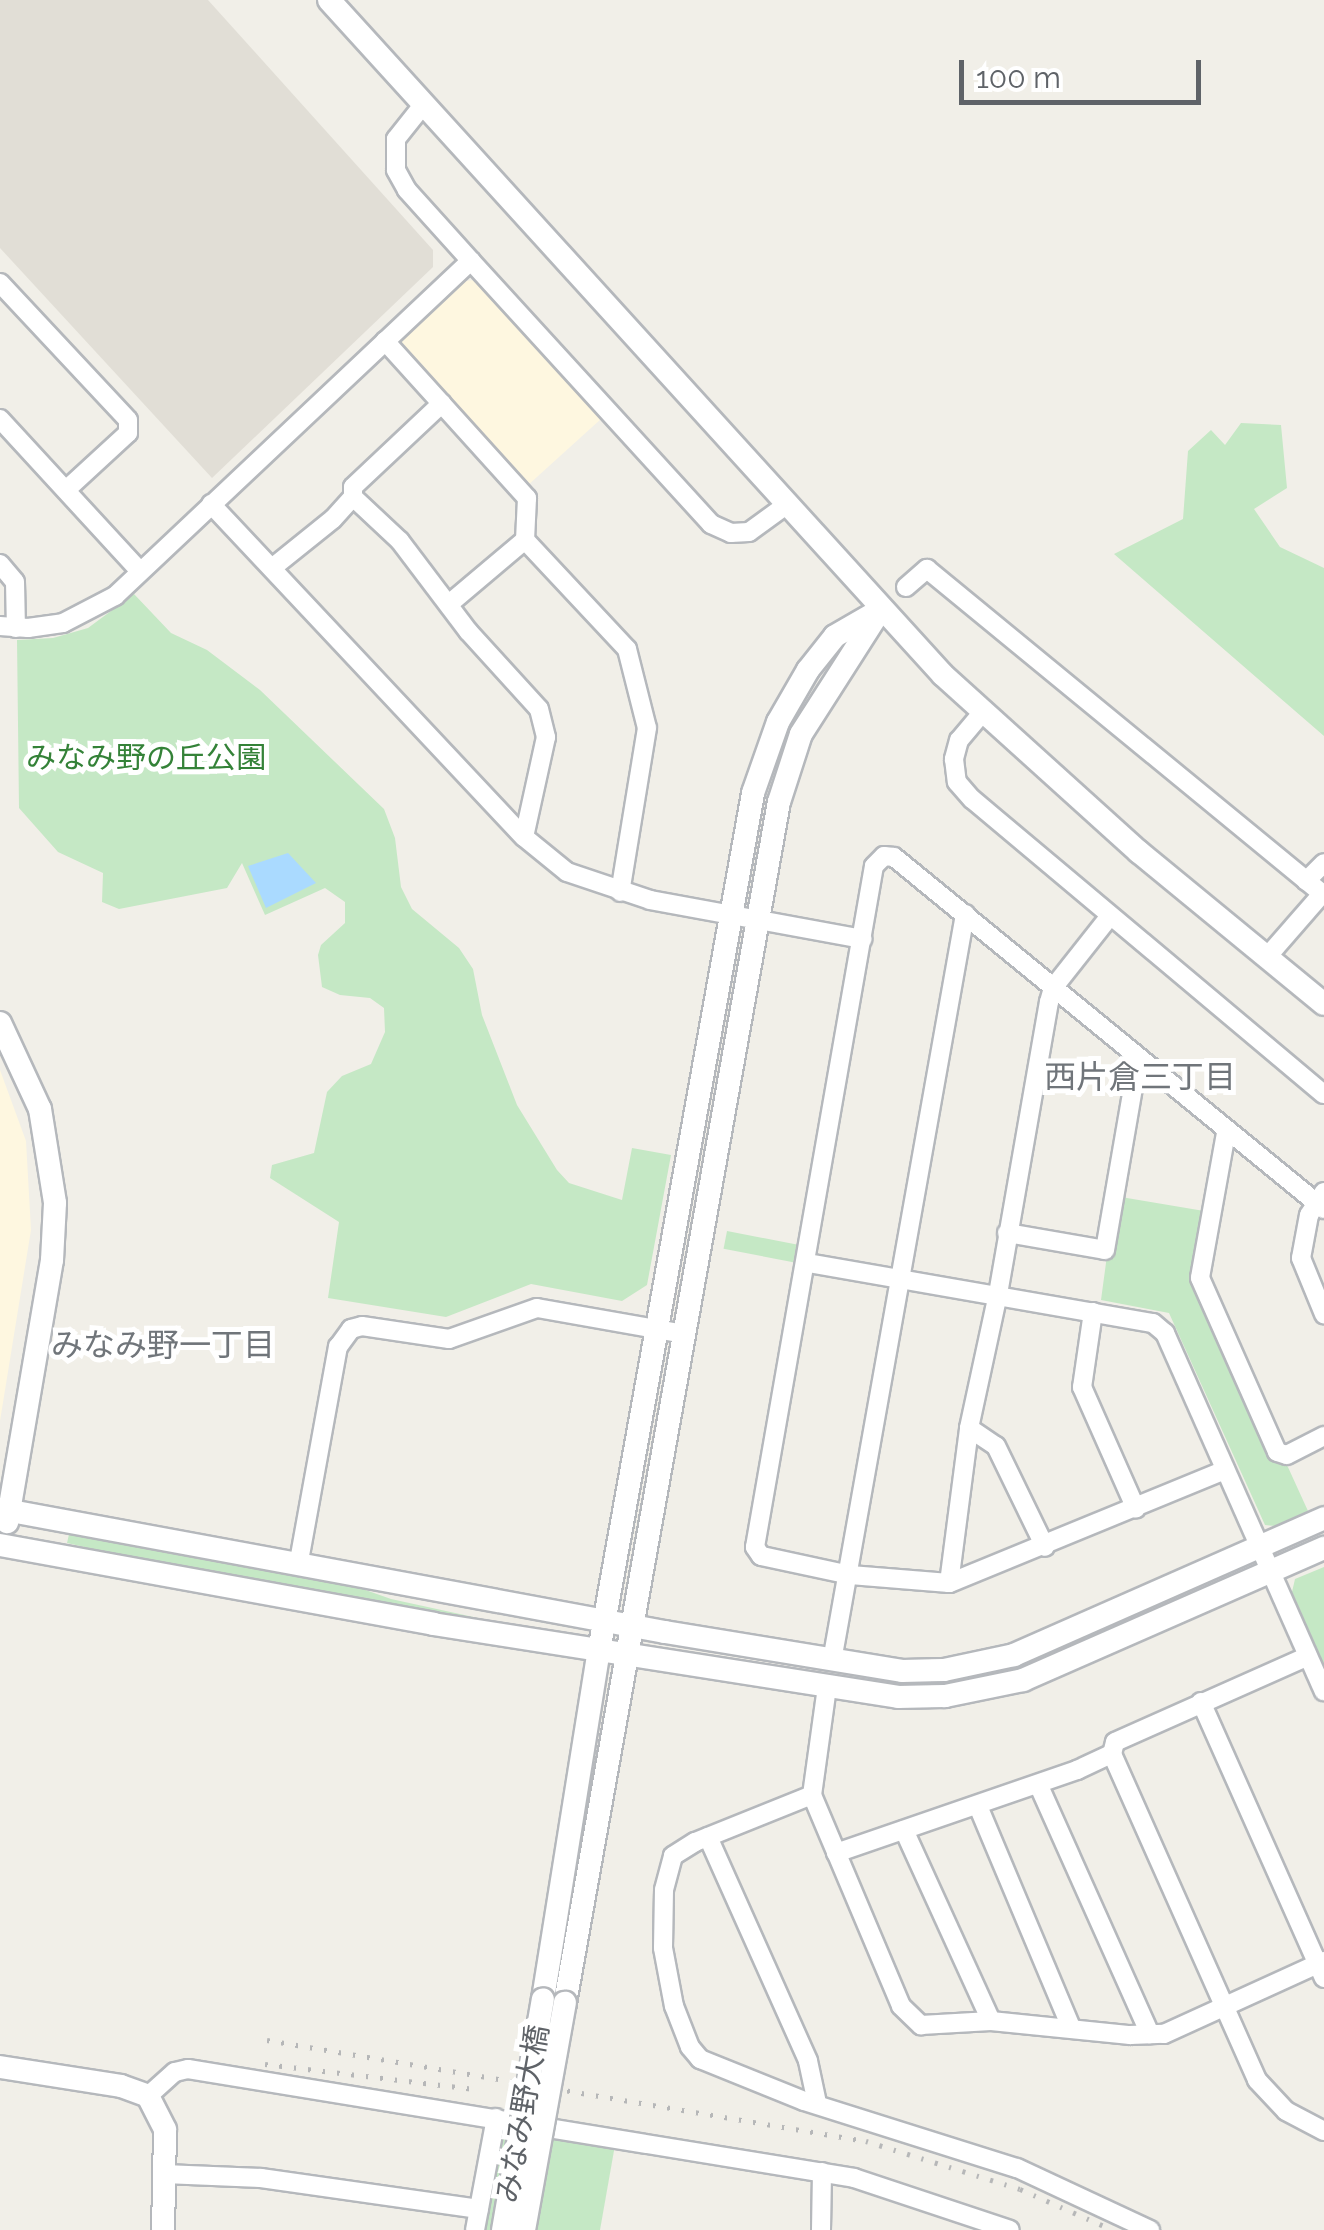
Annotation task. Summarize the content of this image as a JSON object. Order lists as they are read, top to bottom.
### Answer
{
  "streets": {
    "street": ["みなみ野大橋"]
  },
  "districts": ["西片倉三丁目", "みなみ野一丁目"],
  "parks": ["みなみ野の丘公園"],
  "scale_bar": "100 m"
}
